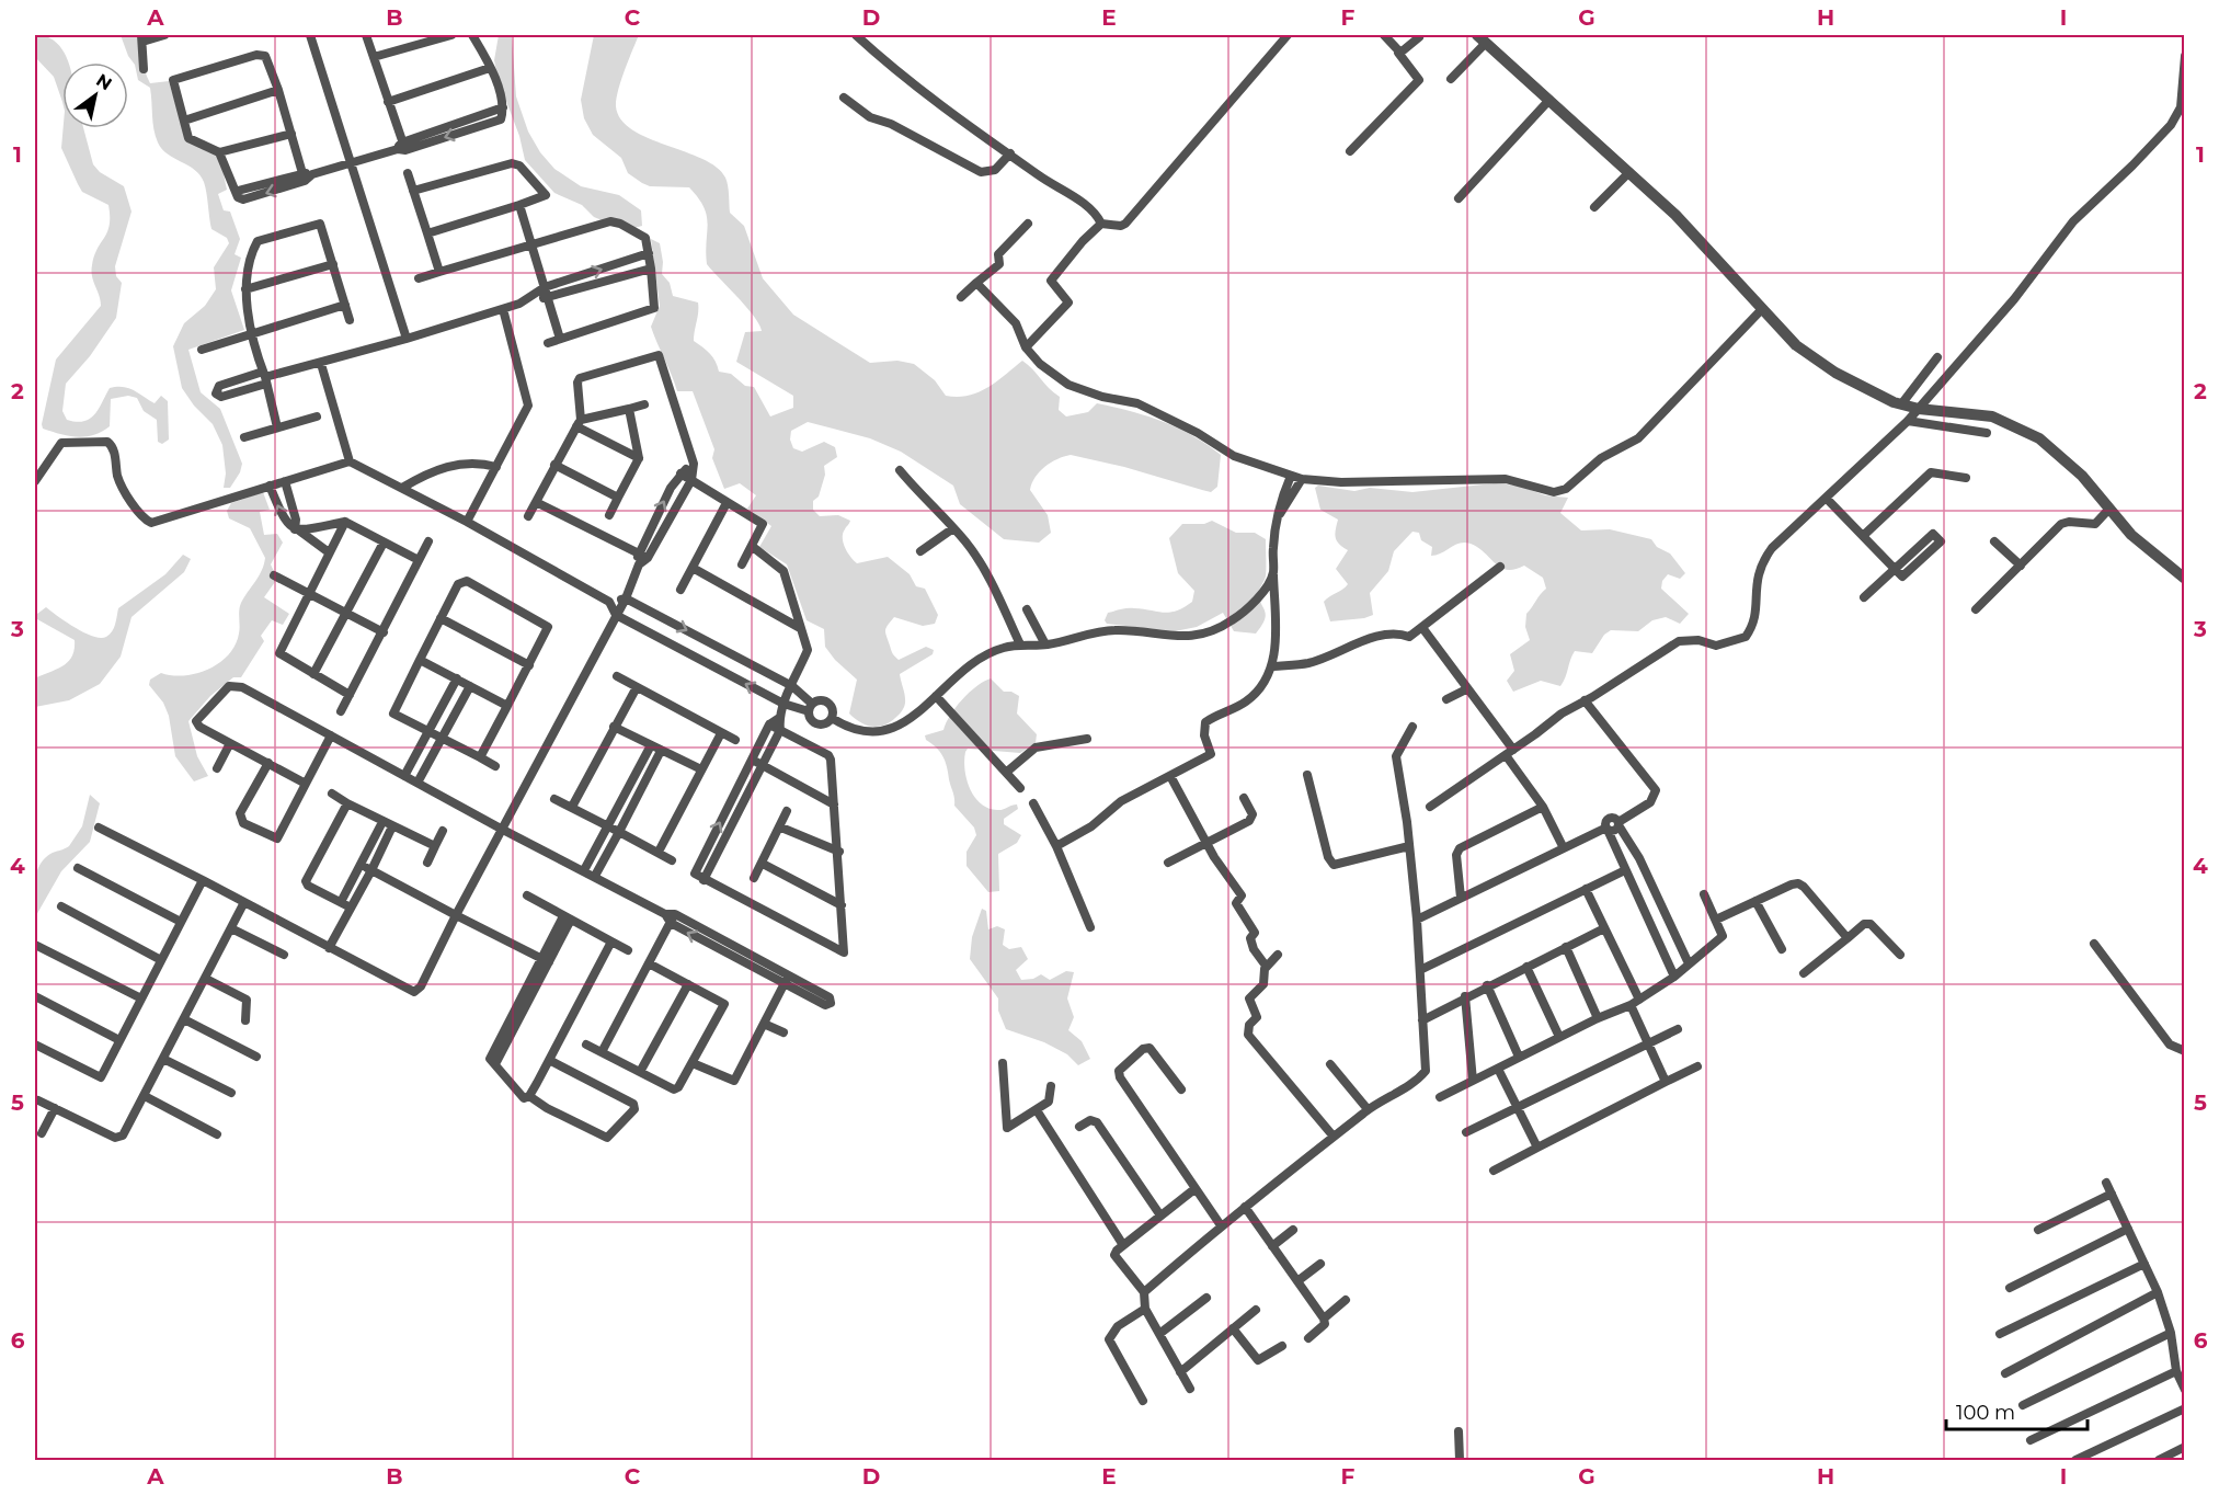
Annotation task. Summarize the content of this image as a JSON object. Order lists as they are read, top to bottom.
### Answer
{
  "scale_bar": "100 m",
  "north": "top right",
  "grid": {
    "columns": [
      "A",
      "B",
      "C",
      "D",
      "E",
      "F",
      "G",
      "H",
      "I"
    ],
    "rows": [
      "1",
      "2",
      "3",
      "4",
      "5",
      "6"
    ]
  }
}
